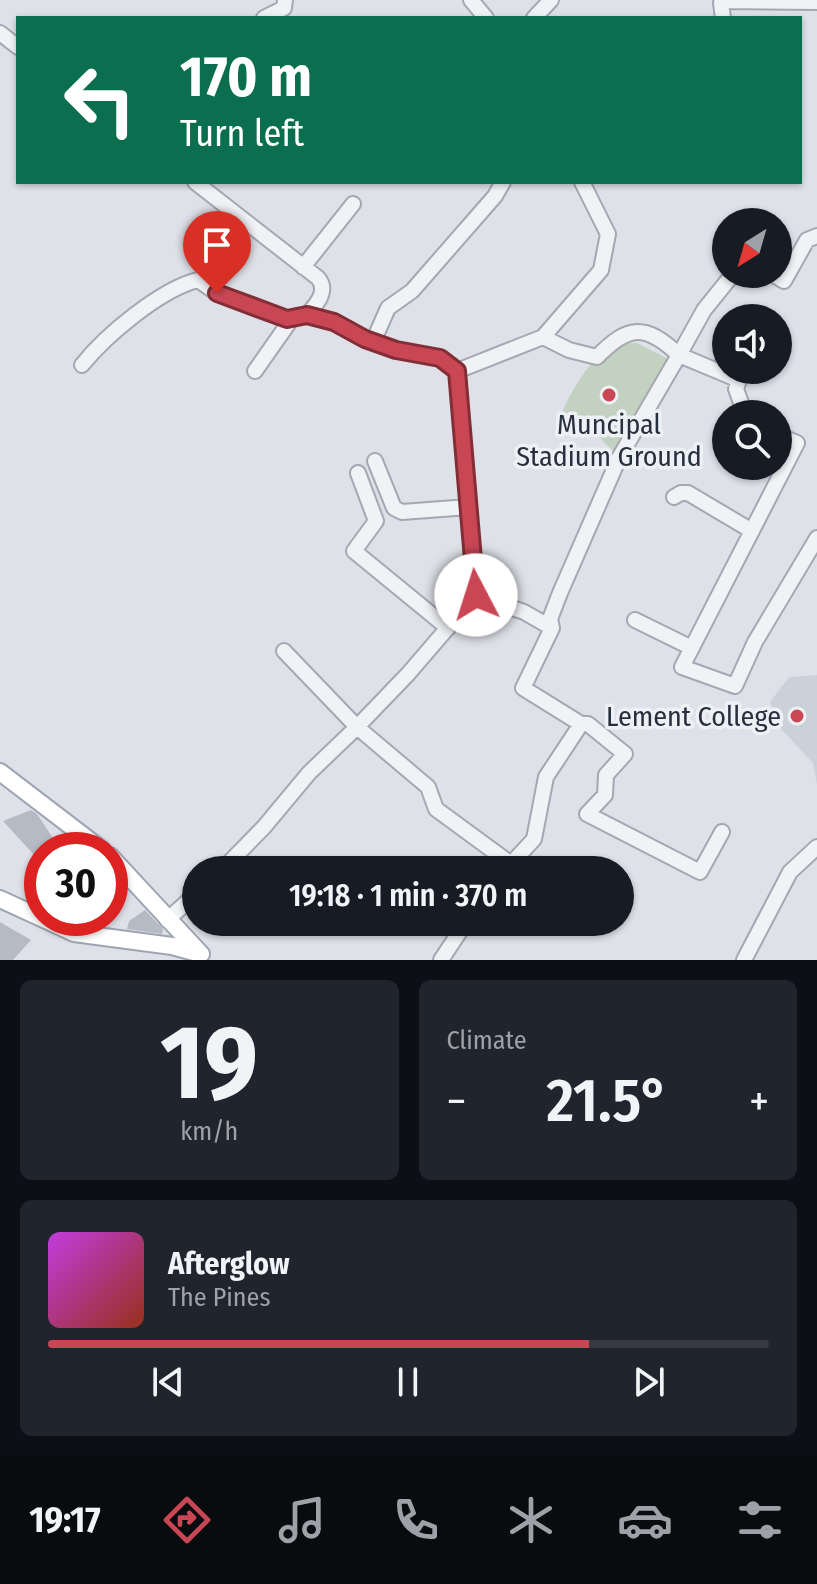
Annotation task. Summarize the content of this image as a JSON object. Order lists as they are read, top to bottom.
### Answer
{
  "places": ["Muncipal Stadium Ground", "Lement College"],
  "north": "bottom left",
  "page": {
    "turn": ["170 m", "Turn left"],
    "limit": "30",
    "trip": "19:18 · 1 min · 370 m",
    "tile": [
      ["19", "km/h"],
      "Climate"
    ],
    "heat": ["−", "21.5°", "+"],
    "song": ["Afterglow", "The Pines"],
    "tabs": "19:17"
  }
}
